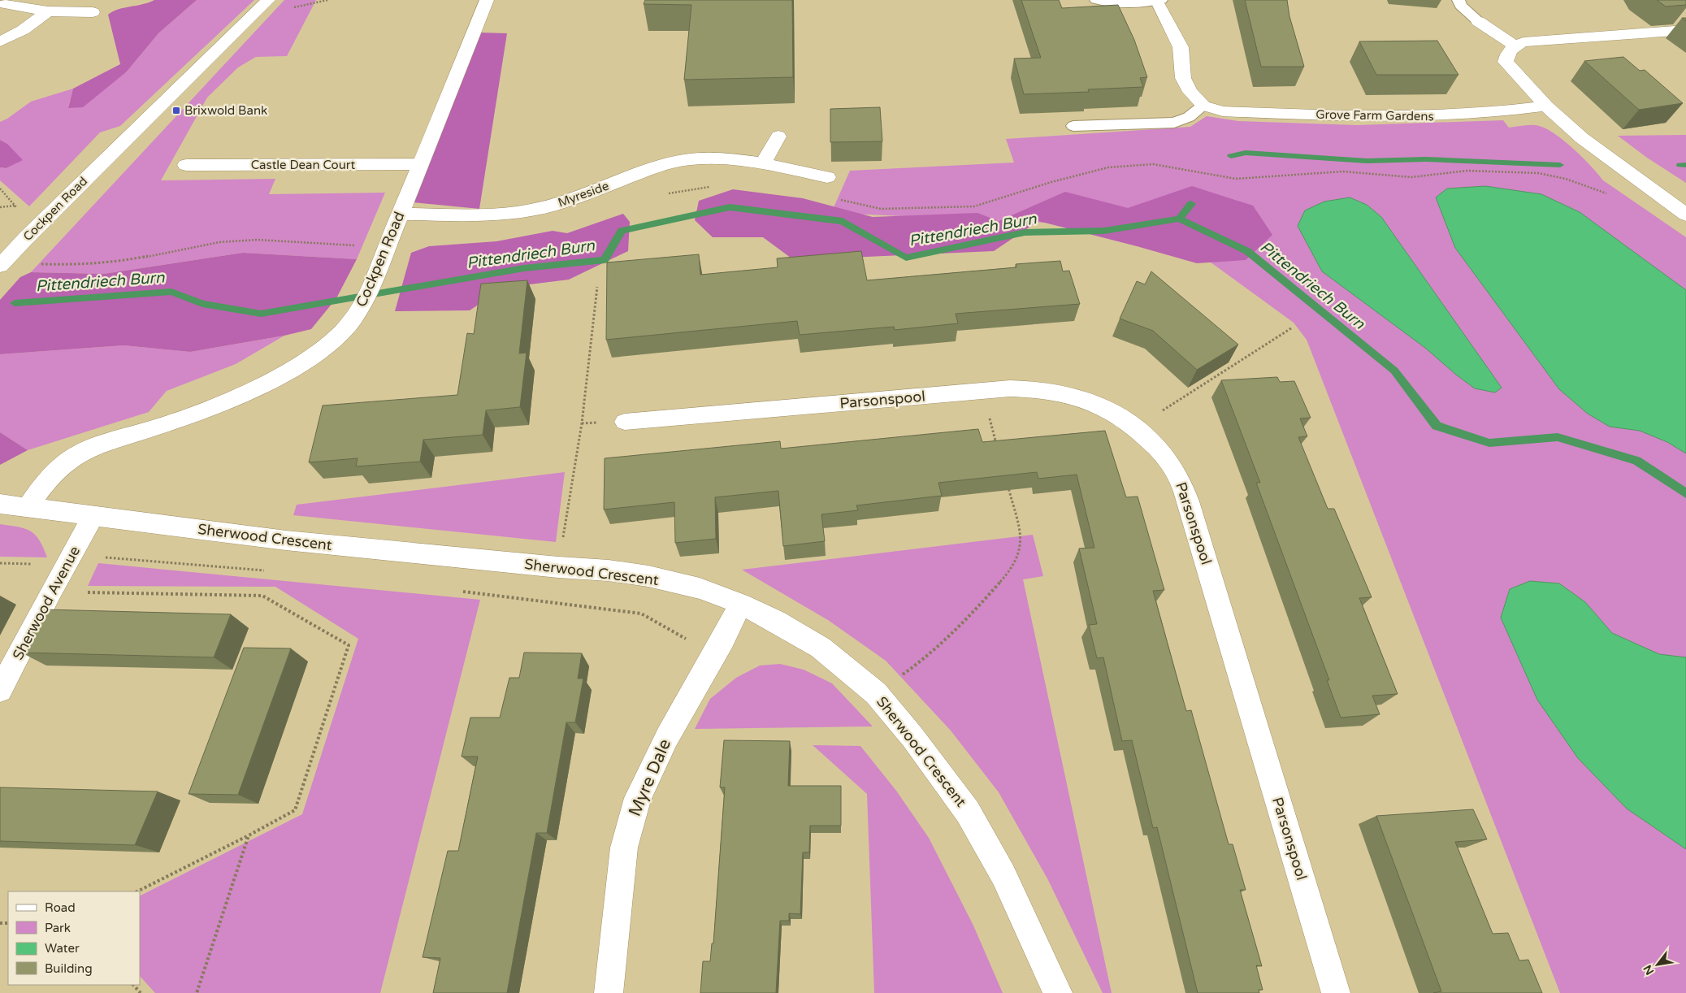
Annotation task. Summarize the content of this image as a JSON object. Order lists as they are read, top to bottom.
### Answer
{
  "streets": {
    "street": [
      "Grove Farm Gardens",
      "Castle Dean Court",
      "Myreside",
      "Cockpen Road",
      "Parsonspool",
      "Sherwood Crescent",
      "Sherwood Avenue",
      "Myre Dale"
    ]
  },
  "crossings": [
    ["Castle Dean Court", "Cockpen Road"],
    ["Myreside", "Cockpen Road"],
    ["Cockpen Road", "Sherwood Crescent"],
    ["Sherwood Crescent", "Sherwood Avenue"],
    ["Sherwood Crescent", "Myre Dale"]
  ],
  "water": ["Pittendriech Burn"],
  "places": {
    "transit": ["Brixwold Bank"]
  },
  "legend": [
    "Road",
    "Park",
    "Water",
    "Building"
  ],
  "north": "bottom left"
}
